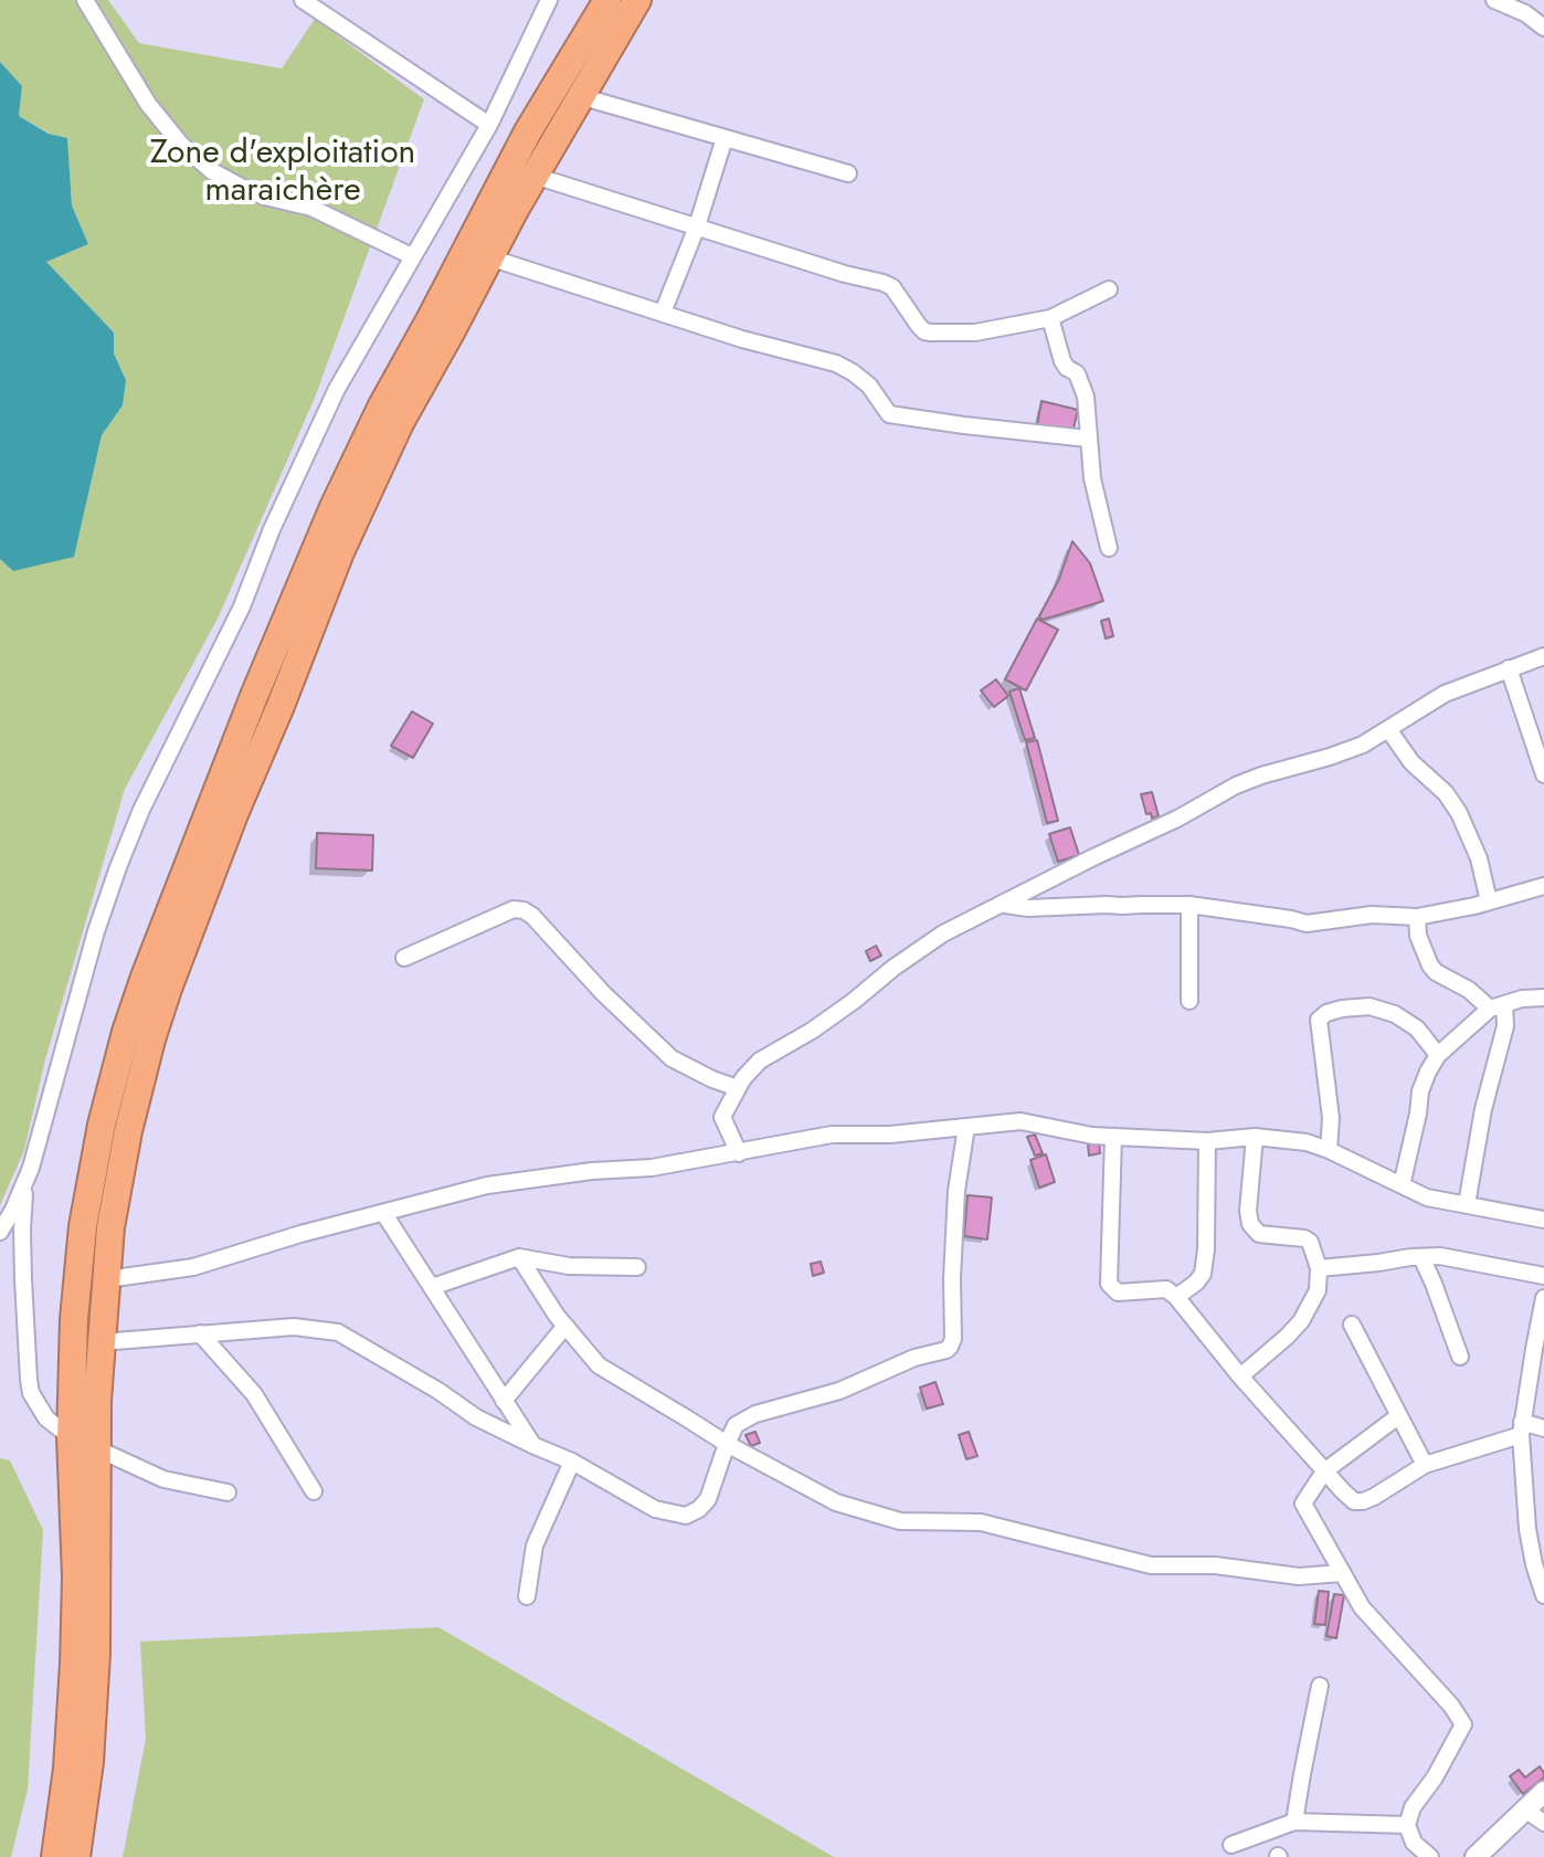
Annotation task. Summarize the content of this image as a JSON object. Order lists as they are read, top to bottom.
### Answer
{
  "parks": ["Zone d'exploitation maraichère"]
}
